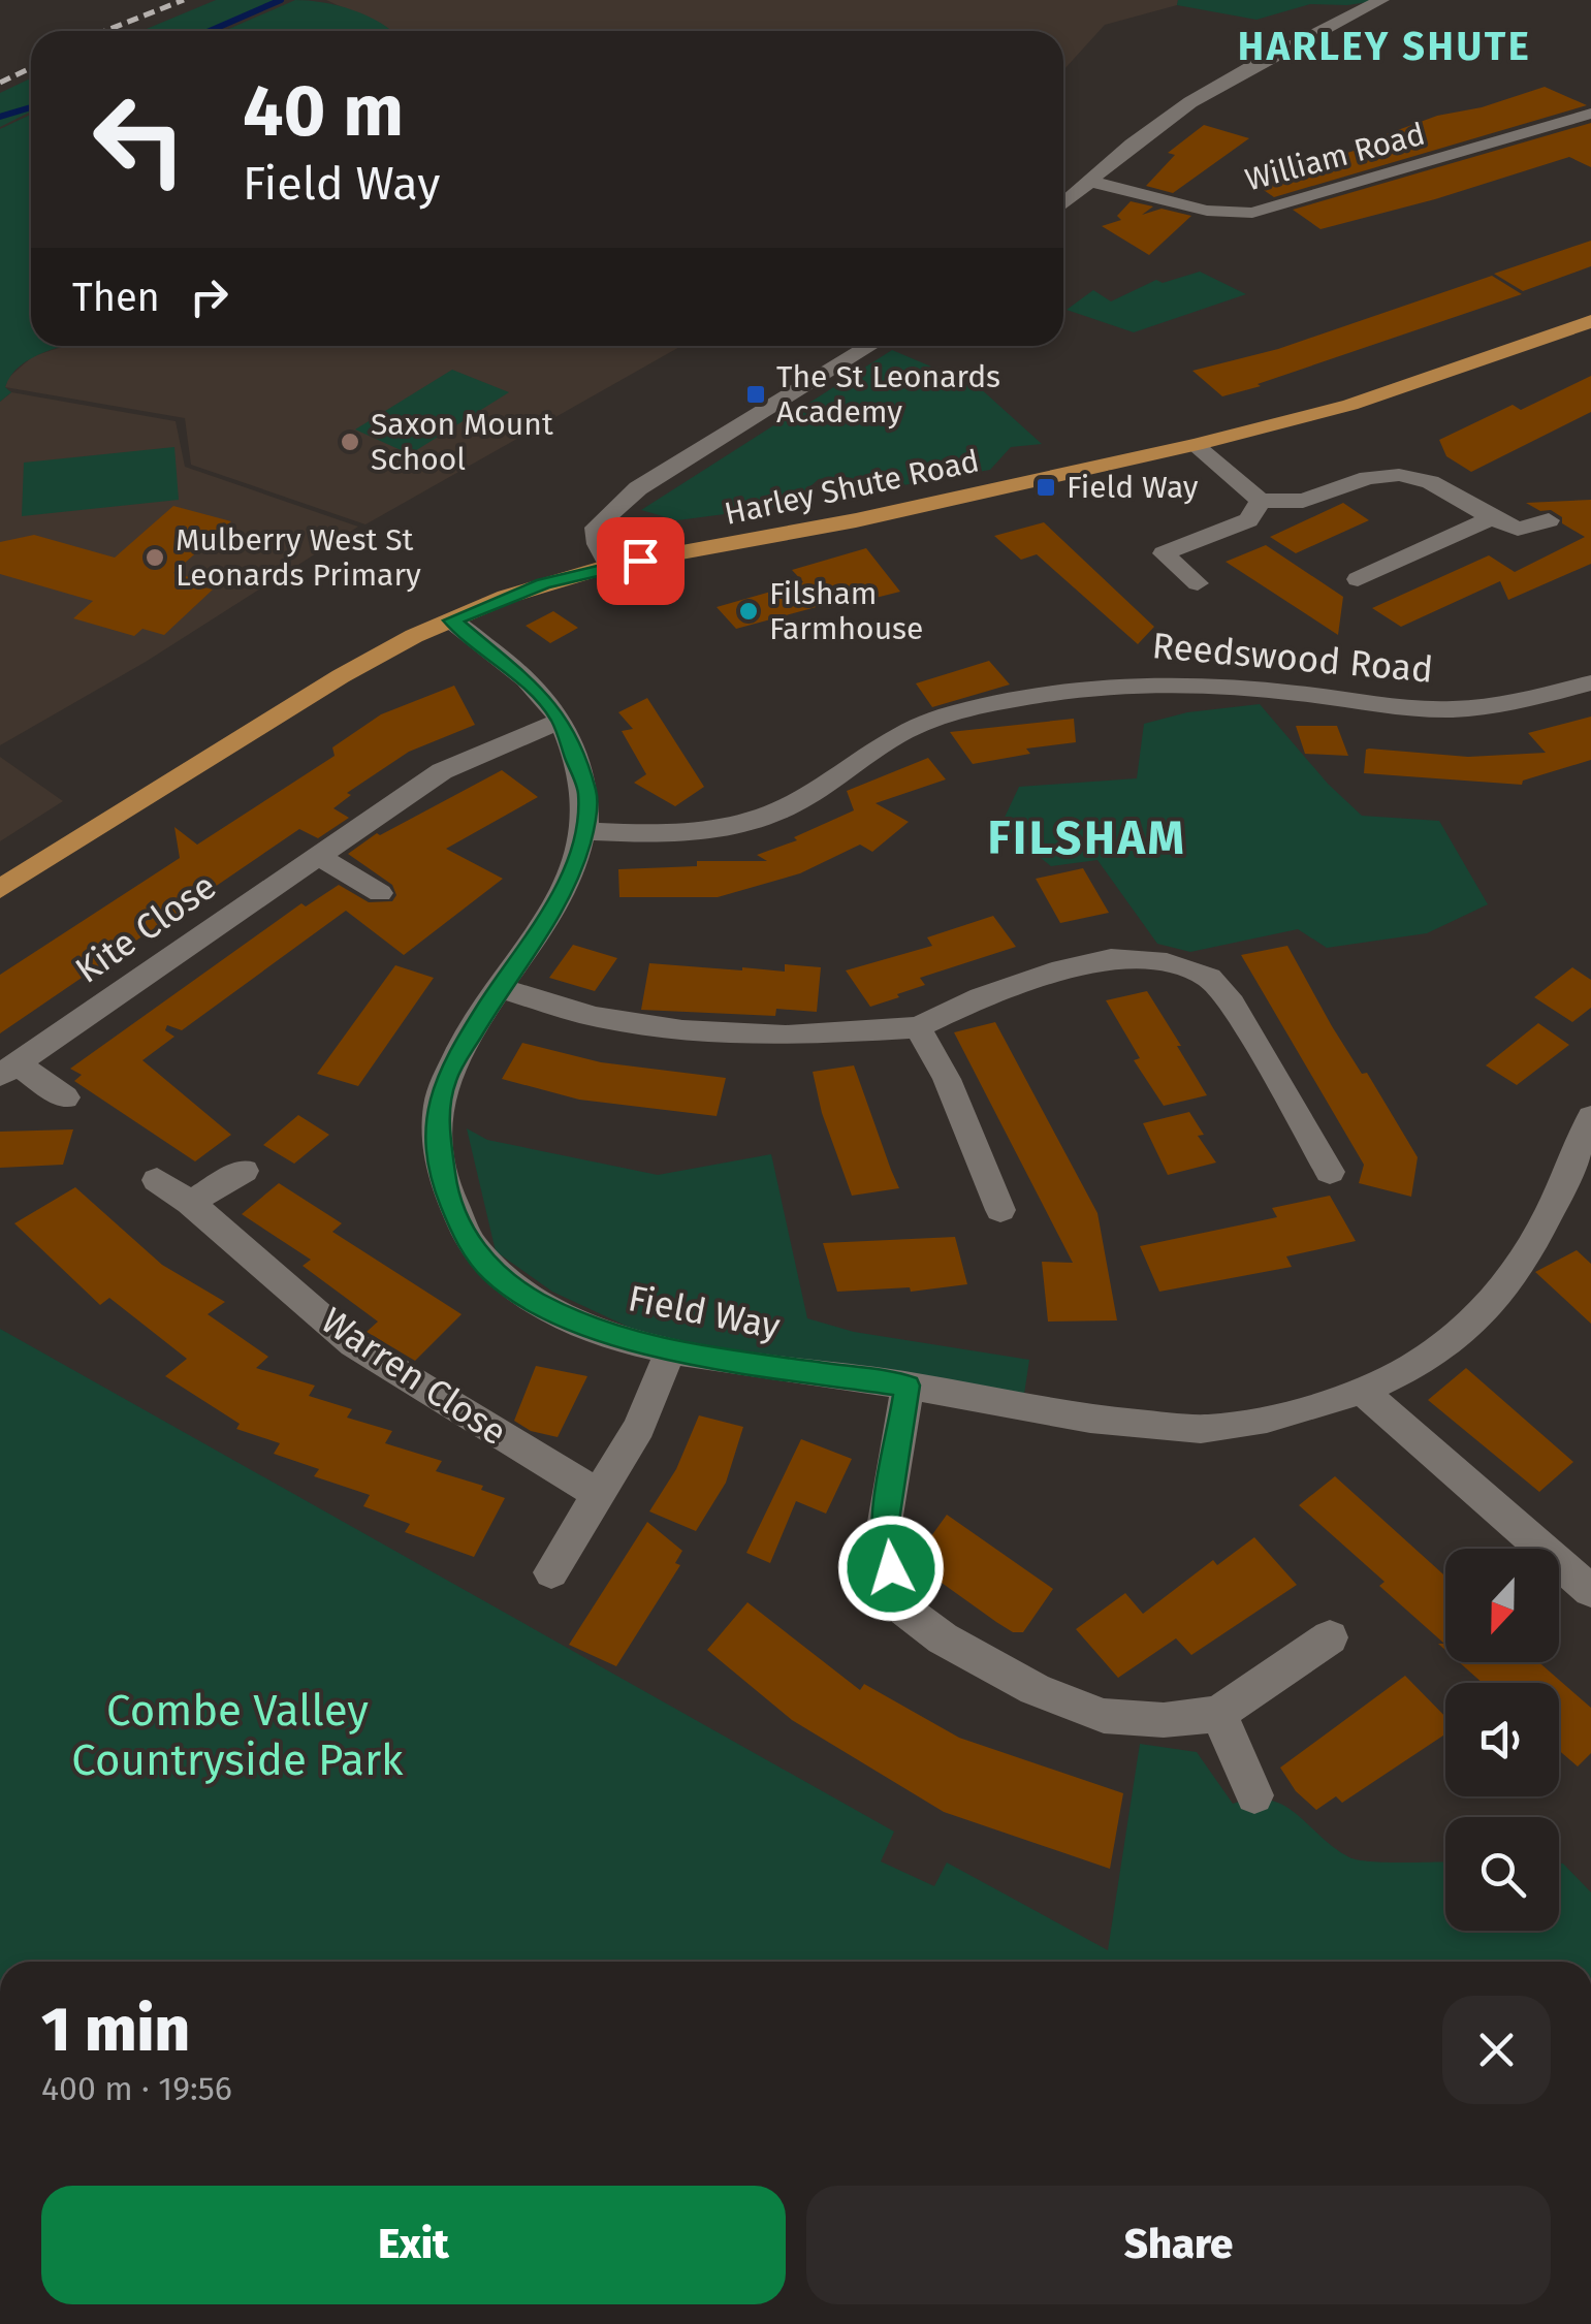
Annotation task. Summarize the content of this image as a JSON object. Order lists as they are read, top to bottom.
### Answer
{
  "streets": {
    "main road": ["Harley Shute Road"],
    "street": [
      "William Road",
      "Reedswood Road",
      "Kite Close",
      "Field Way",
      "Warren Close"
    ]
  },
  "crossings": [
    ["Harley Shute Road", "Field Way"],
    ["Reedswood Road", "Field Way"],
    ["Kite Close", "Field Way"]
  ],
  "districts": ["HARLEY SHUTE", "FILSHAM"],
  "parks": ["Combe Valley Countryside Park"],
  "places": {
    "transit": ["The St Leonards Academy", "Field Way"],
    "other": ["Saxon Mount School", "Mulberry West St Leonards Primary", "Filsham Farmhouse"]
  },
  "north": "bottom",
  "page": {
    "turn": ["40 m", "Field Way"],
    "then": "Then",
    "heading": ["1 min", "400 m · 19:56"],
    "buttons": ["Exit", "Share"]
  }
}
